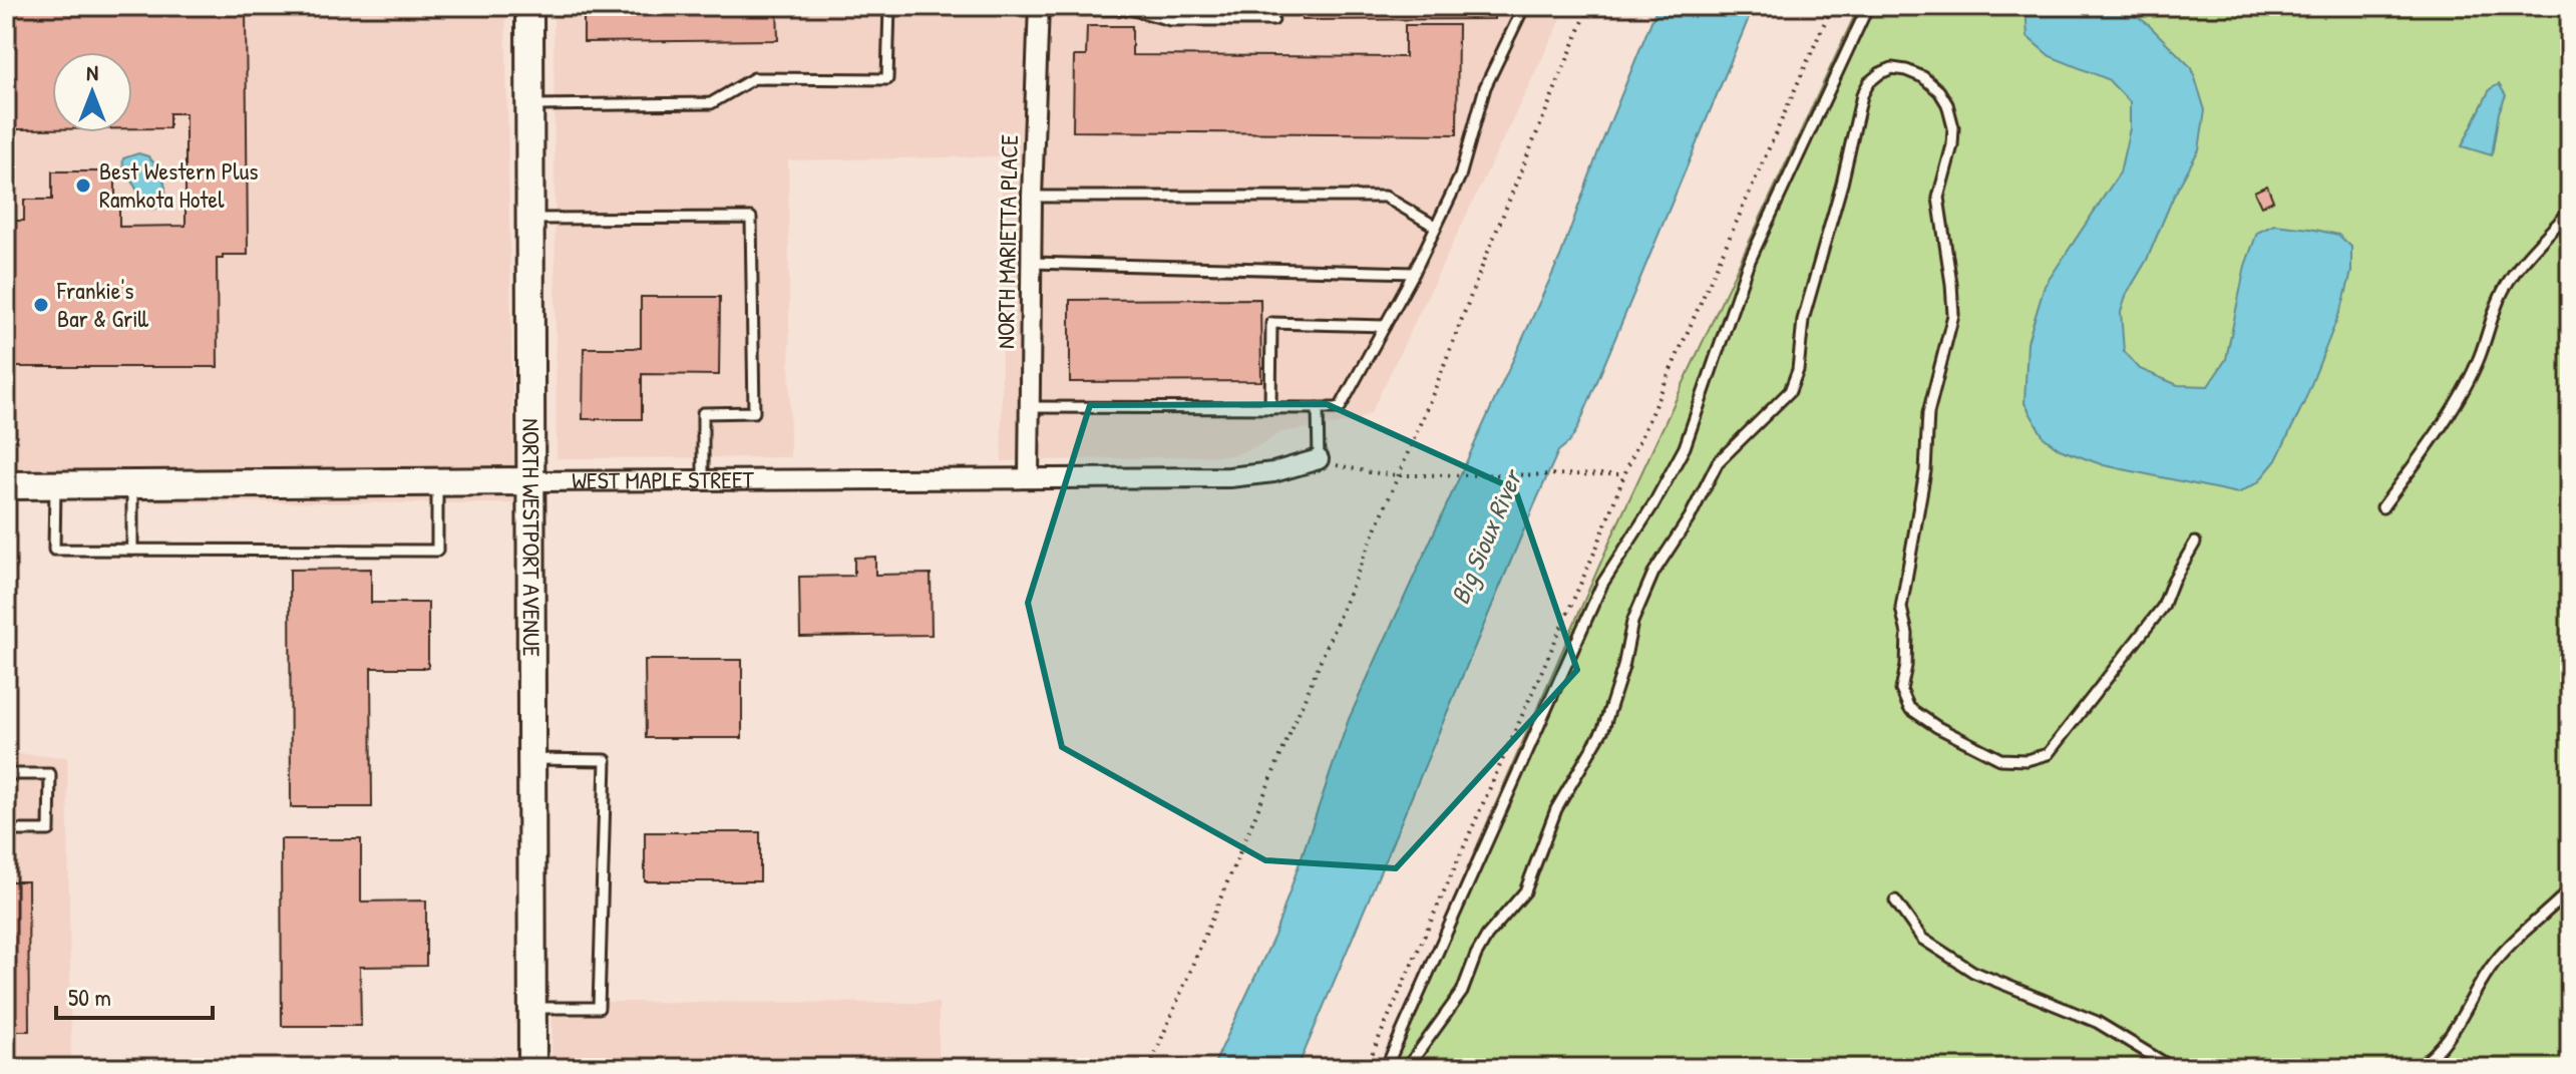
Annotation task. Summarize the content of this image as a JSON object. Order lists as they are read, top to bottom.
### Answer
{
  "streets": {
    "main road": ["WEST MAPLE STREET", "NORTH WESTPORT AVENUE"],
    "street": ["NORTH MARIETTA PLACE"]
  },
  "crossings": [
    ["NORTH MARIETTA PLACE", "WEST MAPLE STREET"],
    ["WEST MAPLE STREET", "NORTH WESTPORT AVENUE"]
  ],
  "water": ["Big Sioux River"],
  "places": ["Best Western Plus Ramkota Hotel", "Frankie's Bar & Grill"],
  "scale_bar": "50 m",
  "north": "top"
}
